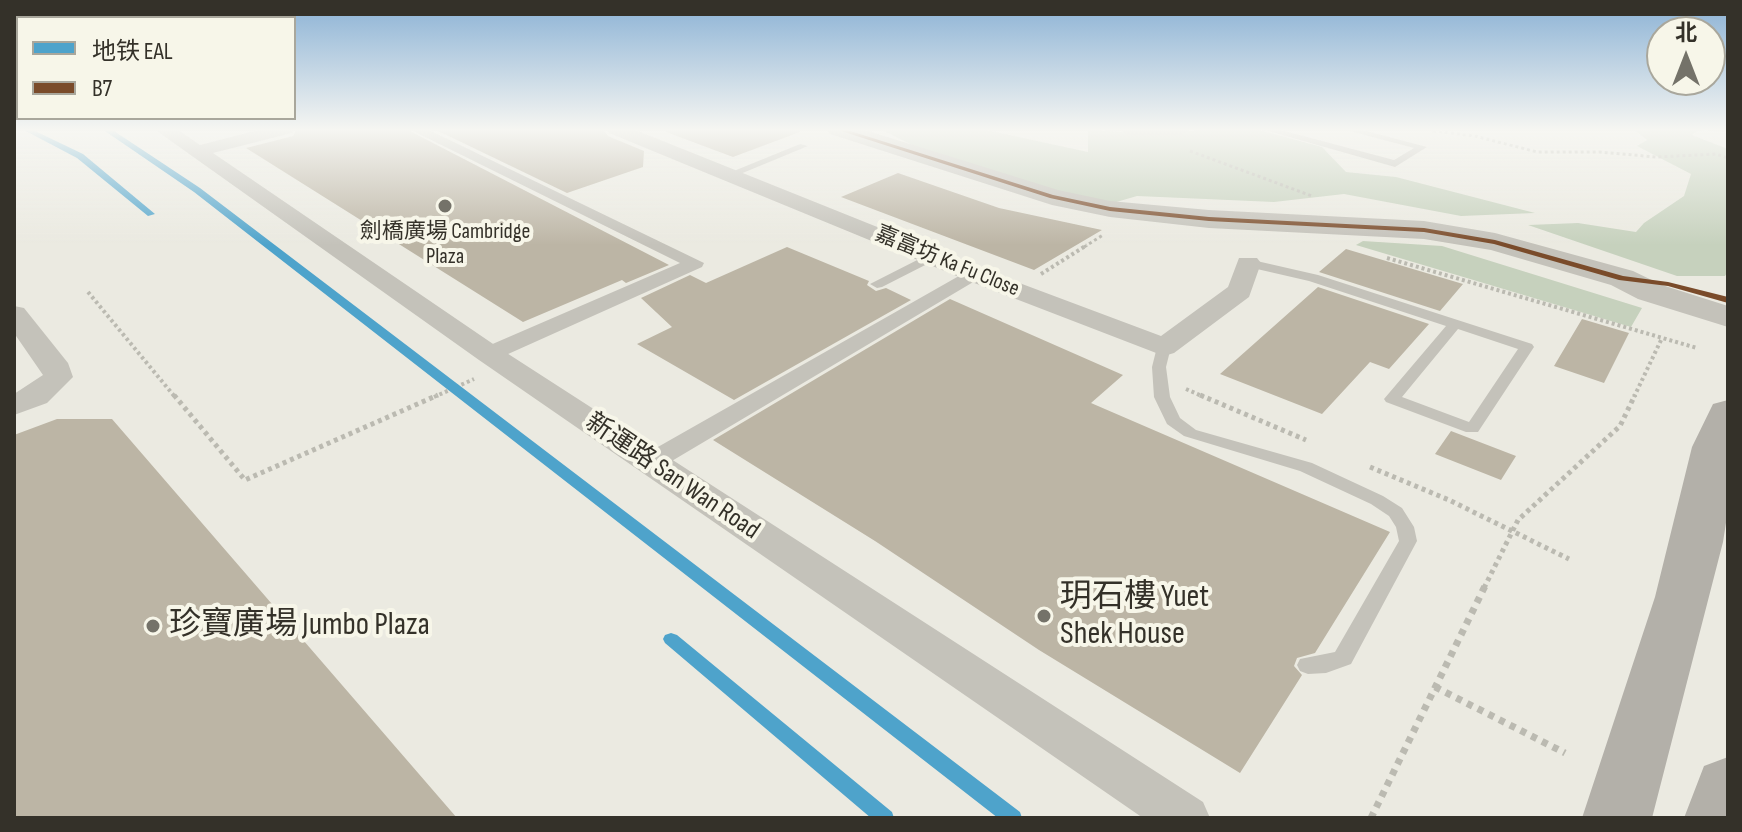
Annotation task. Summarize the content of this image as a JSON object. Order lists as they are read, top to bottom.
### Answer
{
  "streets": {
    "street": ["嘉富坊 Ka Fu Close", "新運路 San Wan Road"]
  },
  "places": ["劍橋廣場 Cambridge Plaza", "玥石樓 Yuet Shek House", "珍寶廣場 Jumbo Plaza"],
  "lines": ["metro line EAL", "transit line B7"],
  "legend": ["地铁 EAL", "B7"],
  "north": "top"
}
